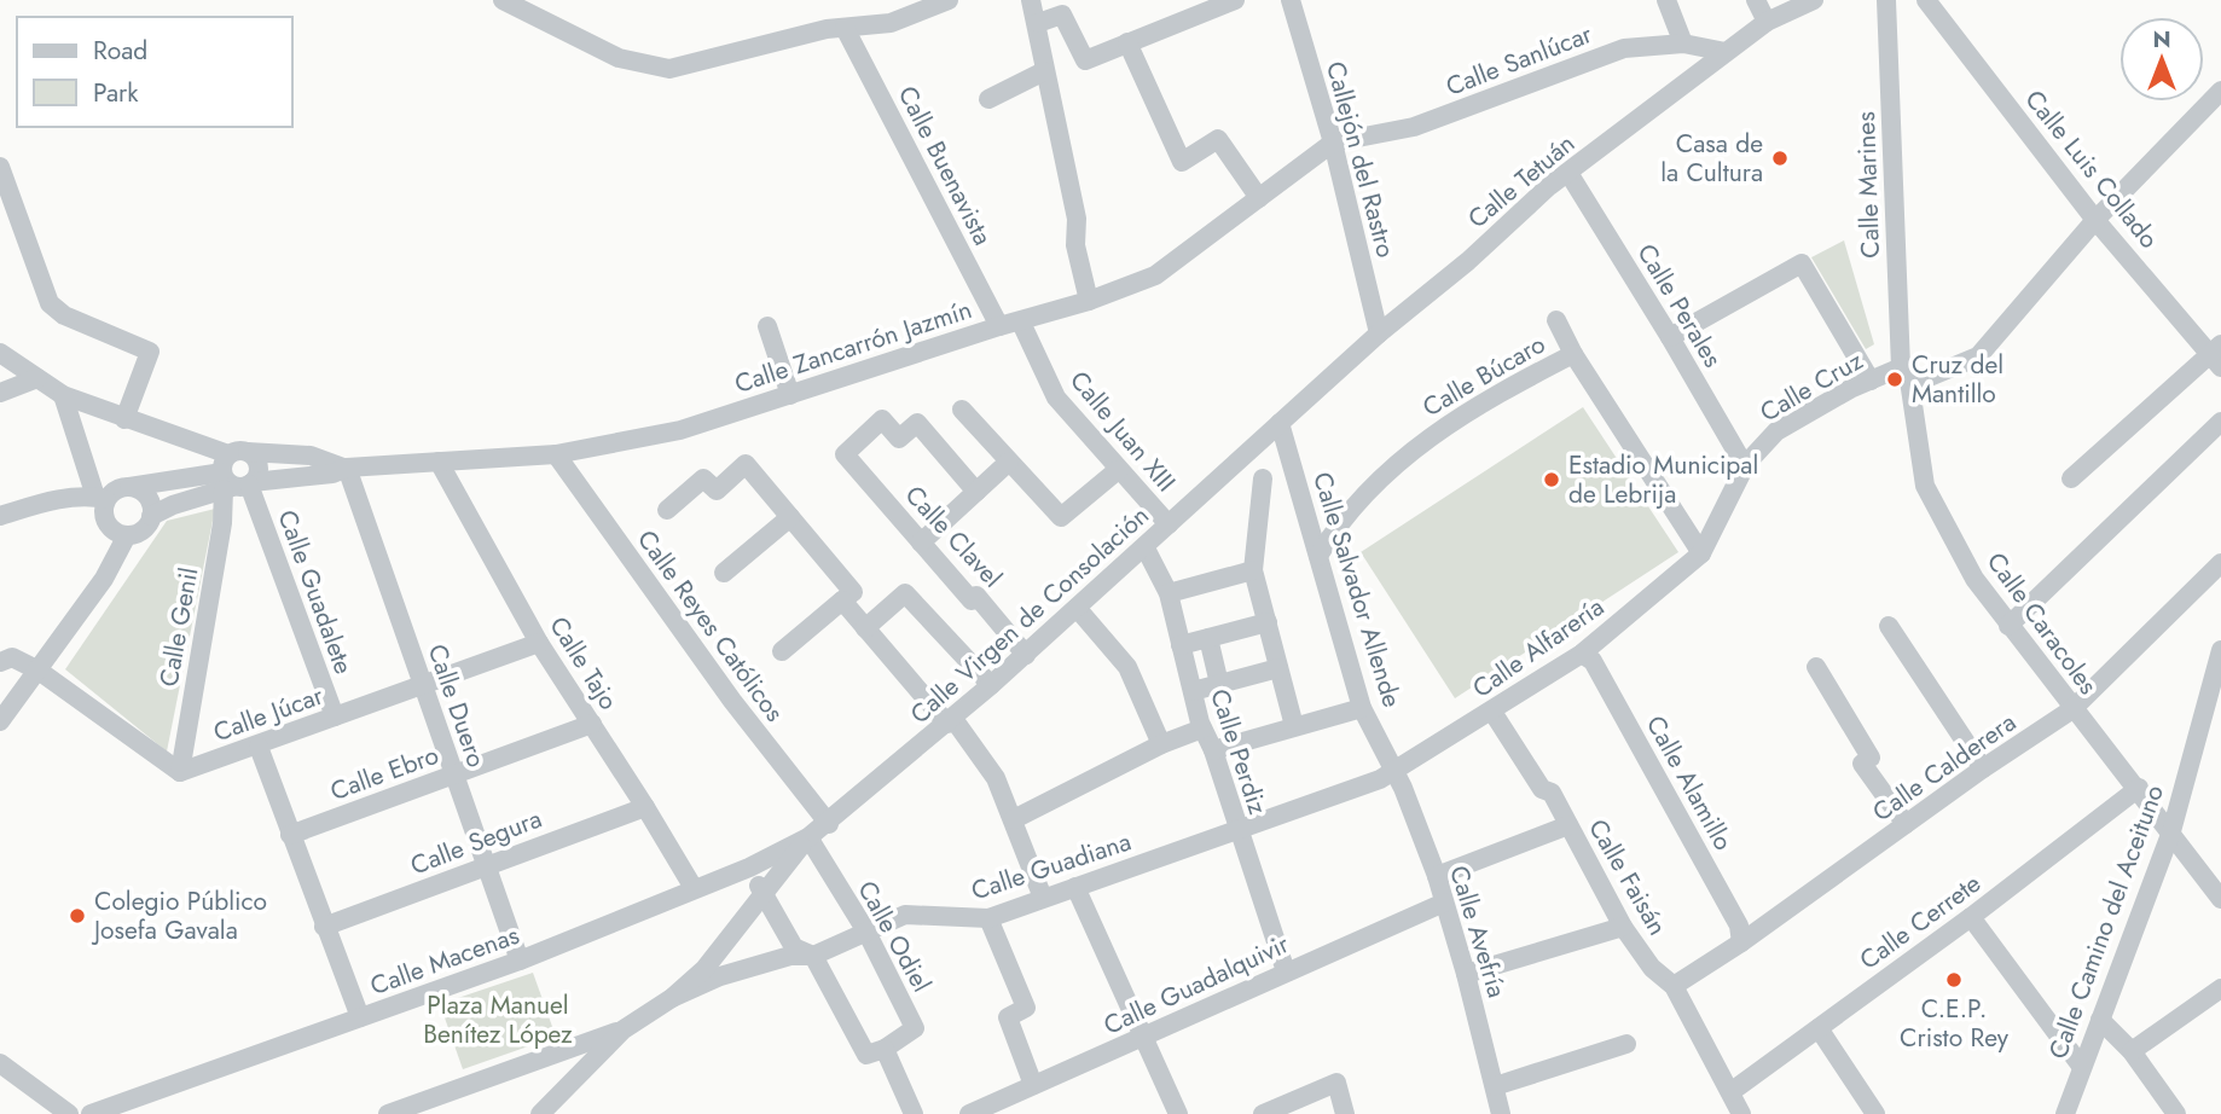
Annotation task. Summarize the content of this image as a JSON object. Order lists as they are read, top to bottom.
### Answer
{
  "streets": {
    "street": [
      "Calle Sanlúcar",
      "Callejón del Rastro",
      "Calle Buenavista",
      "Calle Luis Collado",
      "Calle Tetuán",
      "Calle Marines",
      "Calle Perales",
      "Calle Zancarrón Jazmín",
      "Calle Búcaro",
      "Calle Cruz",
      "Calle Juan XIII",
      "Calle Clavel",
      "Calle Salvador Allende",
      "Calle Guadalete",
      "Calle Virgen de Consolación",
      "Calle Caracoles",
      "Calle Reyes Católicos",
      "Calle Genil",
      "Calle Alfarería",
      "Calle Tajo",
      "Calle Duero",
      "Calle Júcar",
      "Calle Perdiz",
      "Calle Calderera",
      "Calle Ebro",
      "Calle Alamillo",
      "Calle Segura",
      "Calle Guadiana",
      "Calle Faisán",
      "Calle Cerrete",
      "Calle Camino del Aceituno",
      "Calle Avefría",
      "Calle Odiel",
      "Calle Macenas",
      "Calle Guadalquivir"
    ]
  },
  "crossings": [
    ["Calle Sanlúcar", "Callejón del Rastro"],
    ["Calle Sanlúcar", "Calle Tetuán"],
    ["Calle Sanlúcar", "Calle Zancarrón Jazmín"],
    ["Callejón del Rastro", "Calle Tetuán"],
    ["Callejón del Rastro", "Calle Zancarrón Jazmín"],
    ["Calle Buenavista", "Calle Zancarrón Jazmín"],
    ["Calle Tetuán", "Calle Perales"],
    ["Calle Tetuán", "Calle Salvador Allende"],
    ["Calle Tetuán", "Calle Virgen de Consolación"],
    ["Calle Marines", "Calle Cruz"],
    ["Calle Marines", "Calle Caracoles"],
    ["Calle Perales", "Calle Cruz"],
    ["Calle Zancarrón Jazmín", "Calle Juan XIII"],
    ["Calle Zancarrón Jazmín", "Calle Guadalete"],
    ["Calle Zancarrón Jazmín", "Calle Reyes Católicos"],
    ["Calle Zancarrón Jazmín", "Calle Genil"],
    ["Calle Zancarrón Jazmín", "Calle Tajo"],
    ["Calle Zancarrón Jazmín", "Calle Duero"],
    ["Calle Búcaro", "Calle Salvador Allende"],
    ["Calle Cruz", "Calle Caracoles"],
    ["Calle Cruz", "Calle Alfarería"],
    ["Calle Juan XIII", "Calle Virgen de Consolación"],
    ["Calle Clavel", "Calle Virgen de Consolación"],
    ["Calle Salvador Allende", "Calle Virgen de Consolación"],
    ["Calle Salvador Allende", "Calle Alfarería"],
    ["Calle Salvador Allende", "Calle Guadiana"],
    ["Calle Salvador Allende", "Calle Avefría"],
    ["Calle Guadalete", "Calle Genil"],
    ["Calle Guadalete", "Calle Júcar"],
    ["Calle Virgen de Consolación", "Calle Reyes Católicos"],
    ["Calle Virgen de Consolación", "Calle Perdiz"],
    ["Calle Virgen de Consolación", "Calle Odiel"],
    ["Calle Virgen de Consolación", "Calle Macenas"],
    ["Calle Caracoles", "Calle Calderera"],
    ["Calle Caracoles", "Calle Cerrete"],
    ["Calle Caracoles", "Calle Camino del Aceituno"],
    ["Calle Genil", "Calle Júcar"],
    ["Calle Alfarería", "Calle Alamillo"],
    ["Calle Alfarería", "Calle Guadiana"],
    ["Calle Alfarería", "Calle Faisán"],
    ["Calle Alfarería", "Calle Avefría"],
    ["Calle Tajo", "Calle Júcar"],
    ["Calle Tajo", "Calle Ebro"],
    ["Calle Tajo", "Calle Segura"],
    ["Calle Tajo", "Calle Macenas"],
    ["Calle Duero", "Calle Júcar"],
    ["Calle Duero", "Calle Ebro"],
    ["Calle Duero", "Calle Segura"],
    ["Calle Duero", "Calle Macenas"],
    ["Calle Perdiz", "Calle Guadiana"],
    ["Calle Perdiz", "Calle Guadalquivir"],
    ["Calle Calderera", "Calle Alamillo"],
    ["Calle Calderera", "Calle Faisán"],
    ["Calle Guadiana", "Calle Avefría"],
    ["Calle Guadiana", "Calle Odiel"],
    ["Calle Faisán", "Calle Cerrete"],
    ["Calle Avefría", "Calle Guadalquivir"],
    ["Calle Odiel", "Calle Macenas"]
  ],
  "parks": ["Plaza Manuel Benítez López"],
  "places": [
    "Casa de la Cultura",
    "Cruz del Mantillo",
    "Estadio Municipal de Lebrija",
    "Colegio Público Josefa Gavala",
    "C.E.P. Cristo Rey"
  ],
  "legend": ["Road", "Park"],
  "north": "top"
}
